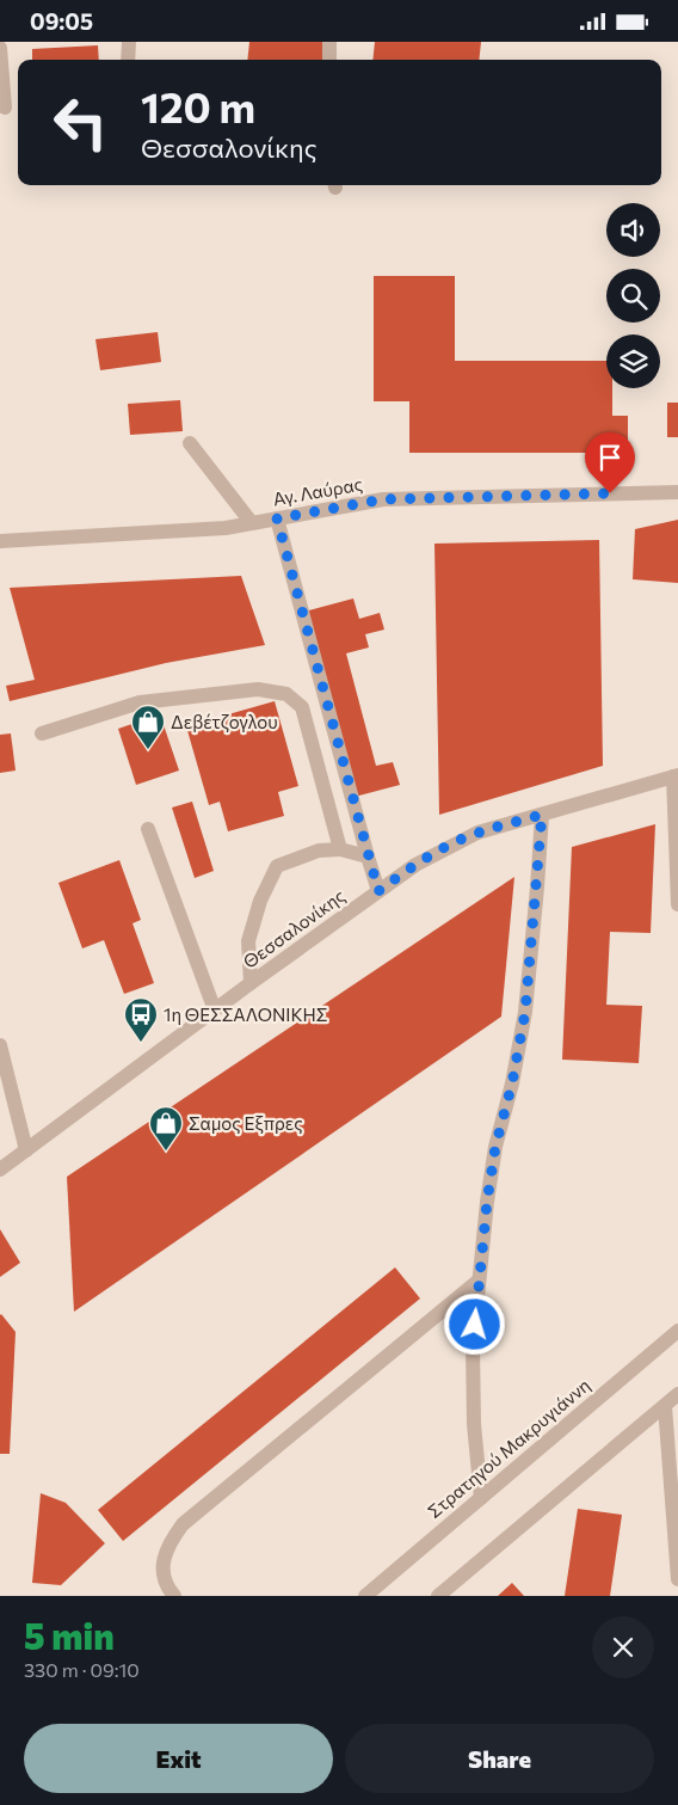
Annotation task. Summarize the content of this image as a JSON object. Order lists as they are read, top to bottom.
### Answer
{
  "streets": {
    "street": ["Αγ. Λαύρας", "Θεσσαλονίκης", "Στρατηγού Μακρυγιάννη"]
  },
  "places": {
    "shop": ["Δεβέτζογλου", "Σαμος Εξπρες"],
    "bus stop": ["1η ΘΕΣΣΑΛΟΝΙΚΗΣ"]
  },
  "page": {
    "status": "09:05",
    "turn": ["120 m", "Θεσσαλονίκης"],
    "heading": ["5 min", "330 m · 09:10"],
    "buttons": ["Exit", "Share"]
  }
}
